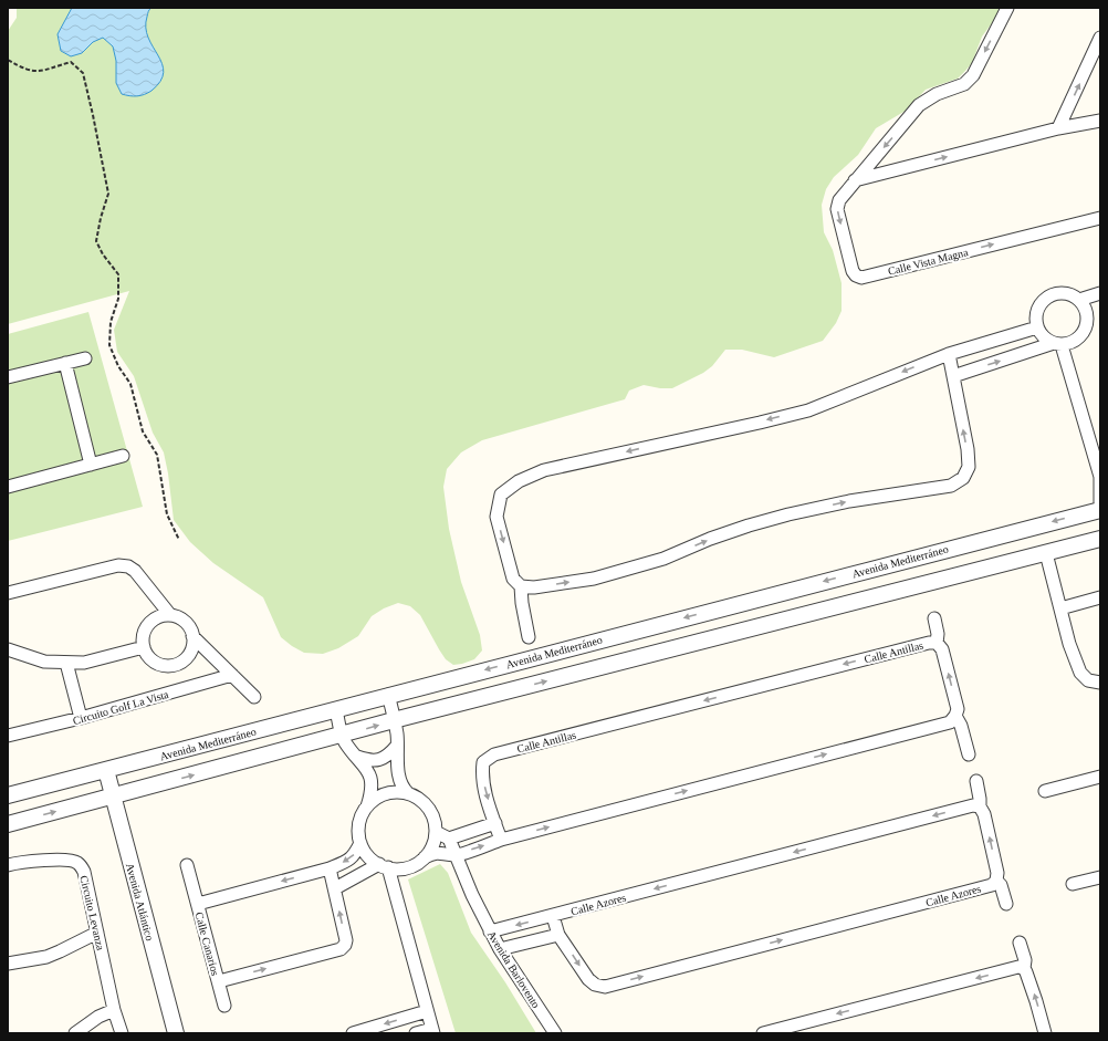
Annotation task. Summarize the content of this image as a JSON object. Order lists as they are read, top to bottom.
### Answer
{
  "streets": {
    "street": [
      "Calle Vista Magna",
      "Avenida Mediterráneo",
      "Calle Antillas",
      "Circuito Golf La Vista",
      "Calle Azores",
      "Avenida Atlántico",
      "Circuito Levanza",
      "Calle Canarios",
      "Avenida Barlovento"
    ]
  },
  "crossings": [
    ["Avenida Mediterráneo", "Avenida Atlántico"],
    ["Calle Azores", "Avenida Barlovento"]
  ]
}
